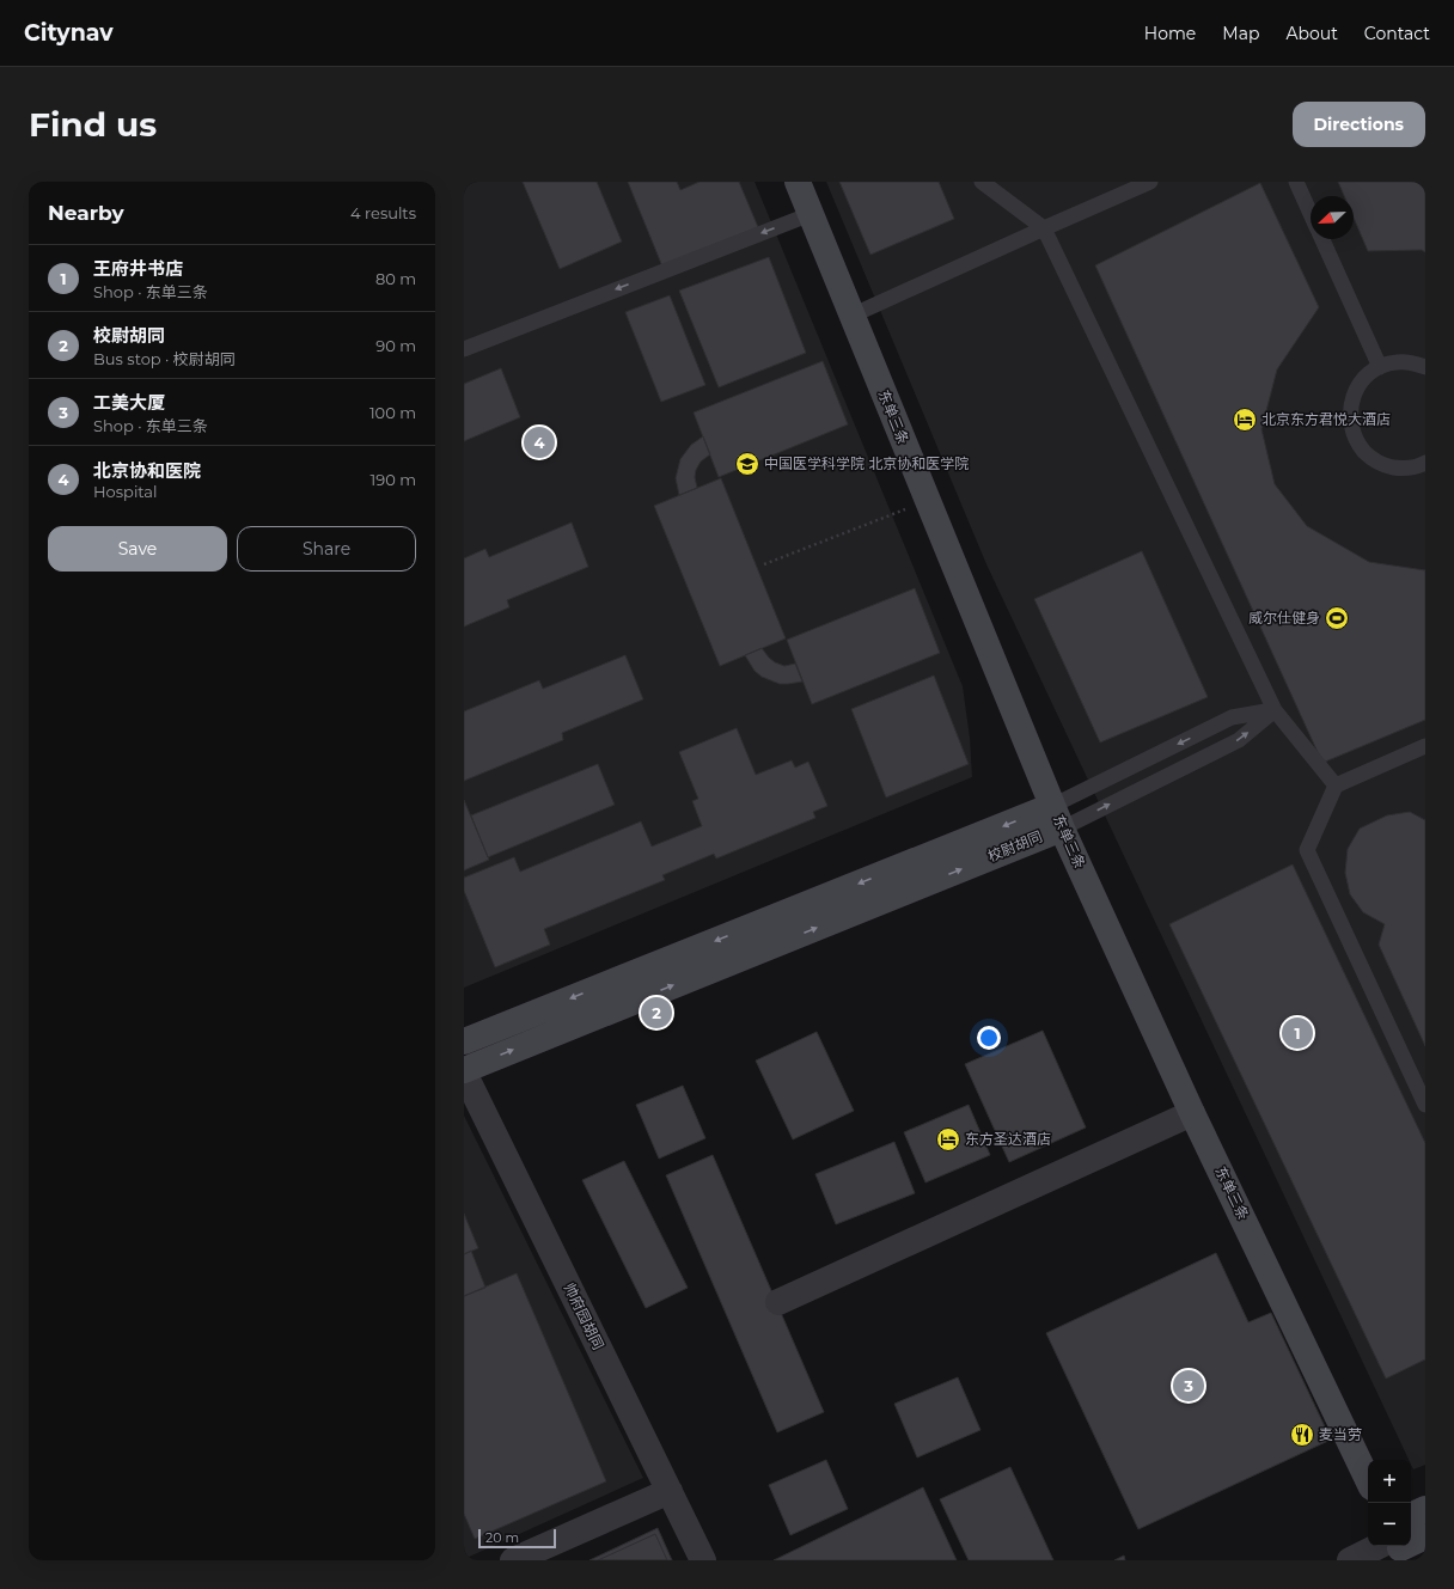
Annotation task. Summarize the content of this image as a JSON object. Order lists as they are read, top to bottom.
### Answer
{
  "streets": {
    "street": ["东单三条", "校尉胡同", "帅府园胡同"]
  },
  "crossings": [
    ["东单三条", "校尉胡同"],
    ["校尉胡同", "帅府园胡同"]
  ],
  "places": {
    "hotel": ["北京东方君悦大酒店", "东方圣达酒店"],
    "school or university": ["中国医学科学院 北京协和医学院"],
    "sports": ["威尔仕健身"],
    "restaurant": ["麦当劳"]
  },
  "scale_bar": "20 m",
  "north": "bottom left",
  "page": {
    "header": "Citynav",
    "nav": [
      "Home",
      "Map",
      "About",
      "Contact"
    ],
    "buttons": [
      "Directions",
      ["Save", "Share"]
    ],
    "title": "Find us",
    "heading": ["Nearby", "4 results"],
    "list": [
      {
        "mark": "1",
        "name": "王府井书店",
        "note": "Shop · 东单三条",
        "value": "80 m"
      },
      {
        "mark": "2",
        "name": "校尉胡同",
        "note": "Bus stop · 校尉胡同",
        "value": "90 m"
      },
      {
        "mark": "3",
        "name": "工美大厦",
        "note": "Shop · 东单三条",
        "value": "100 m"
      },
      {
        "mark": "4",
        "name": "北京协和医院",
        "note": "Hospital",
        "value": "190 m"
      }
    ],
    "pins": [
      "4",
      "2",
      "1",
      "3"
    ],
    "map_buttons": ["+", "−"],
    "scale": "20 m"
  }
}
